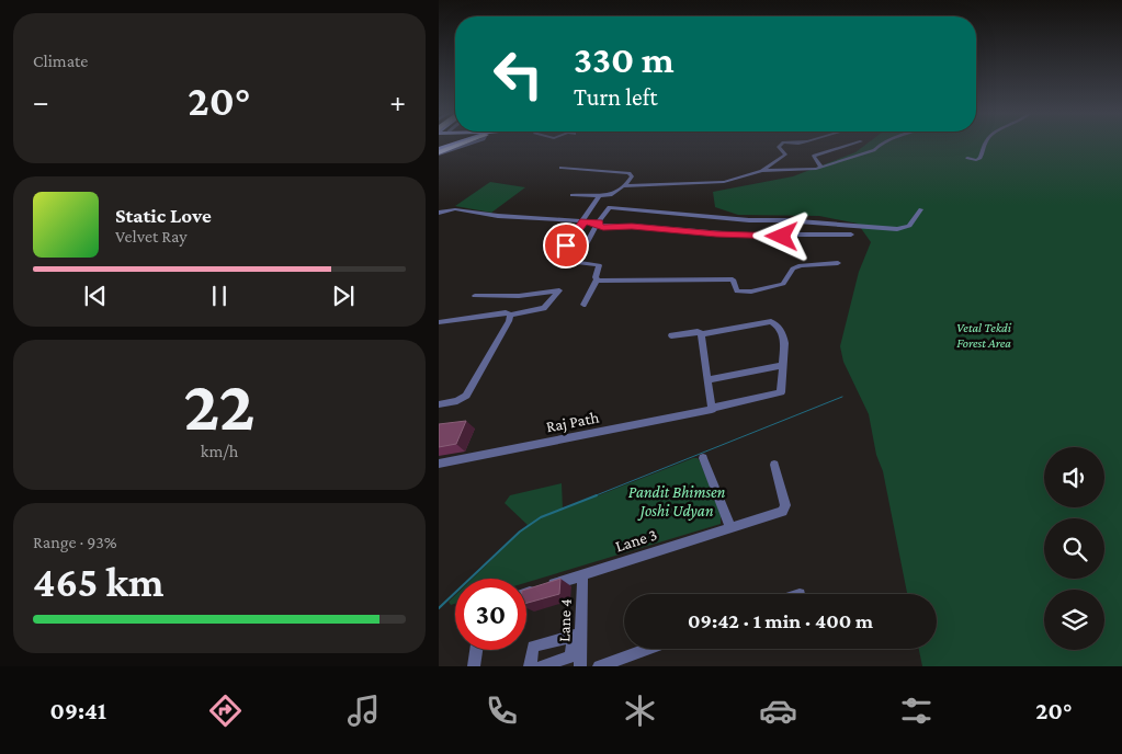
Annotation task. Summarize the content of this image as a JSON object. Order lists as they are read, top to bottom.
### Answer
{
  "streets": {
    "street": ["Raj Path", "Lane 3", "Lane 4"]
  },
  "crossings": [
    ["Lane 3", "Lane 4"]
  ],
  "parks": ["Vetal Tekdi Forest Area", "Pandit Bhimsen Joshi Udyan"],
  "page": {
    "tile": [
      "Climate",
      ["22", "km/h"],
      ["Range · 93%", "465 km"]
    ],
    "turn": ["330 m", "Turn left"],
    "heat": ["−", "20°", "+"],
    "song": ["Static Love", "Velvet Ray"],
    "limit": "30",
    "trip": "09:42 · 1 min · 400 m",
    "tabs": ["09:41", "20°"]
  }
}
